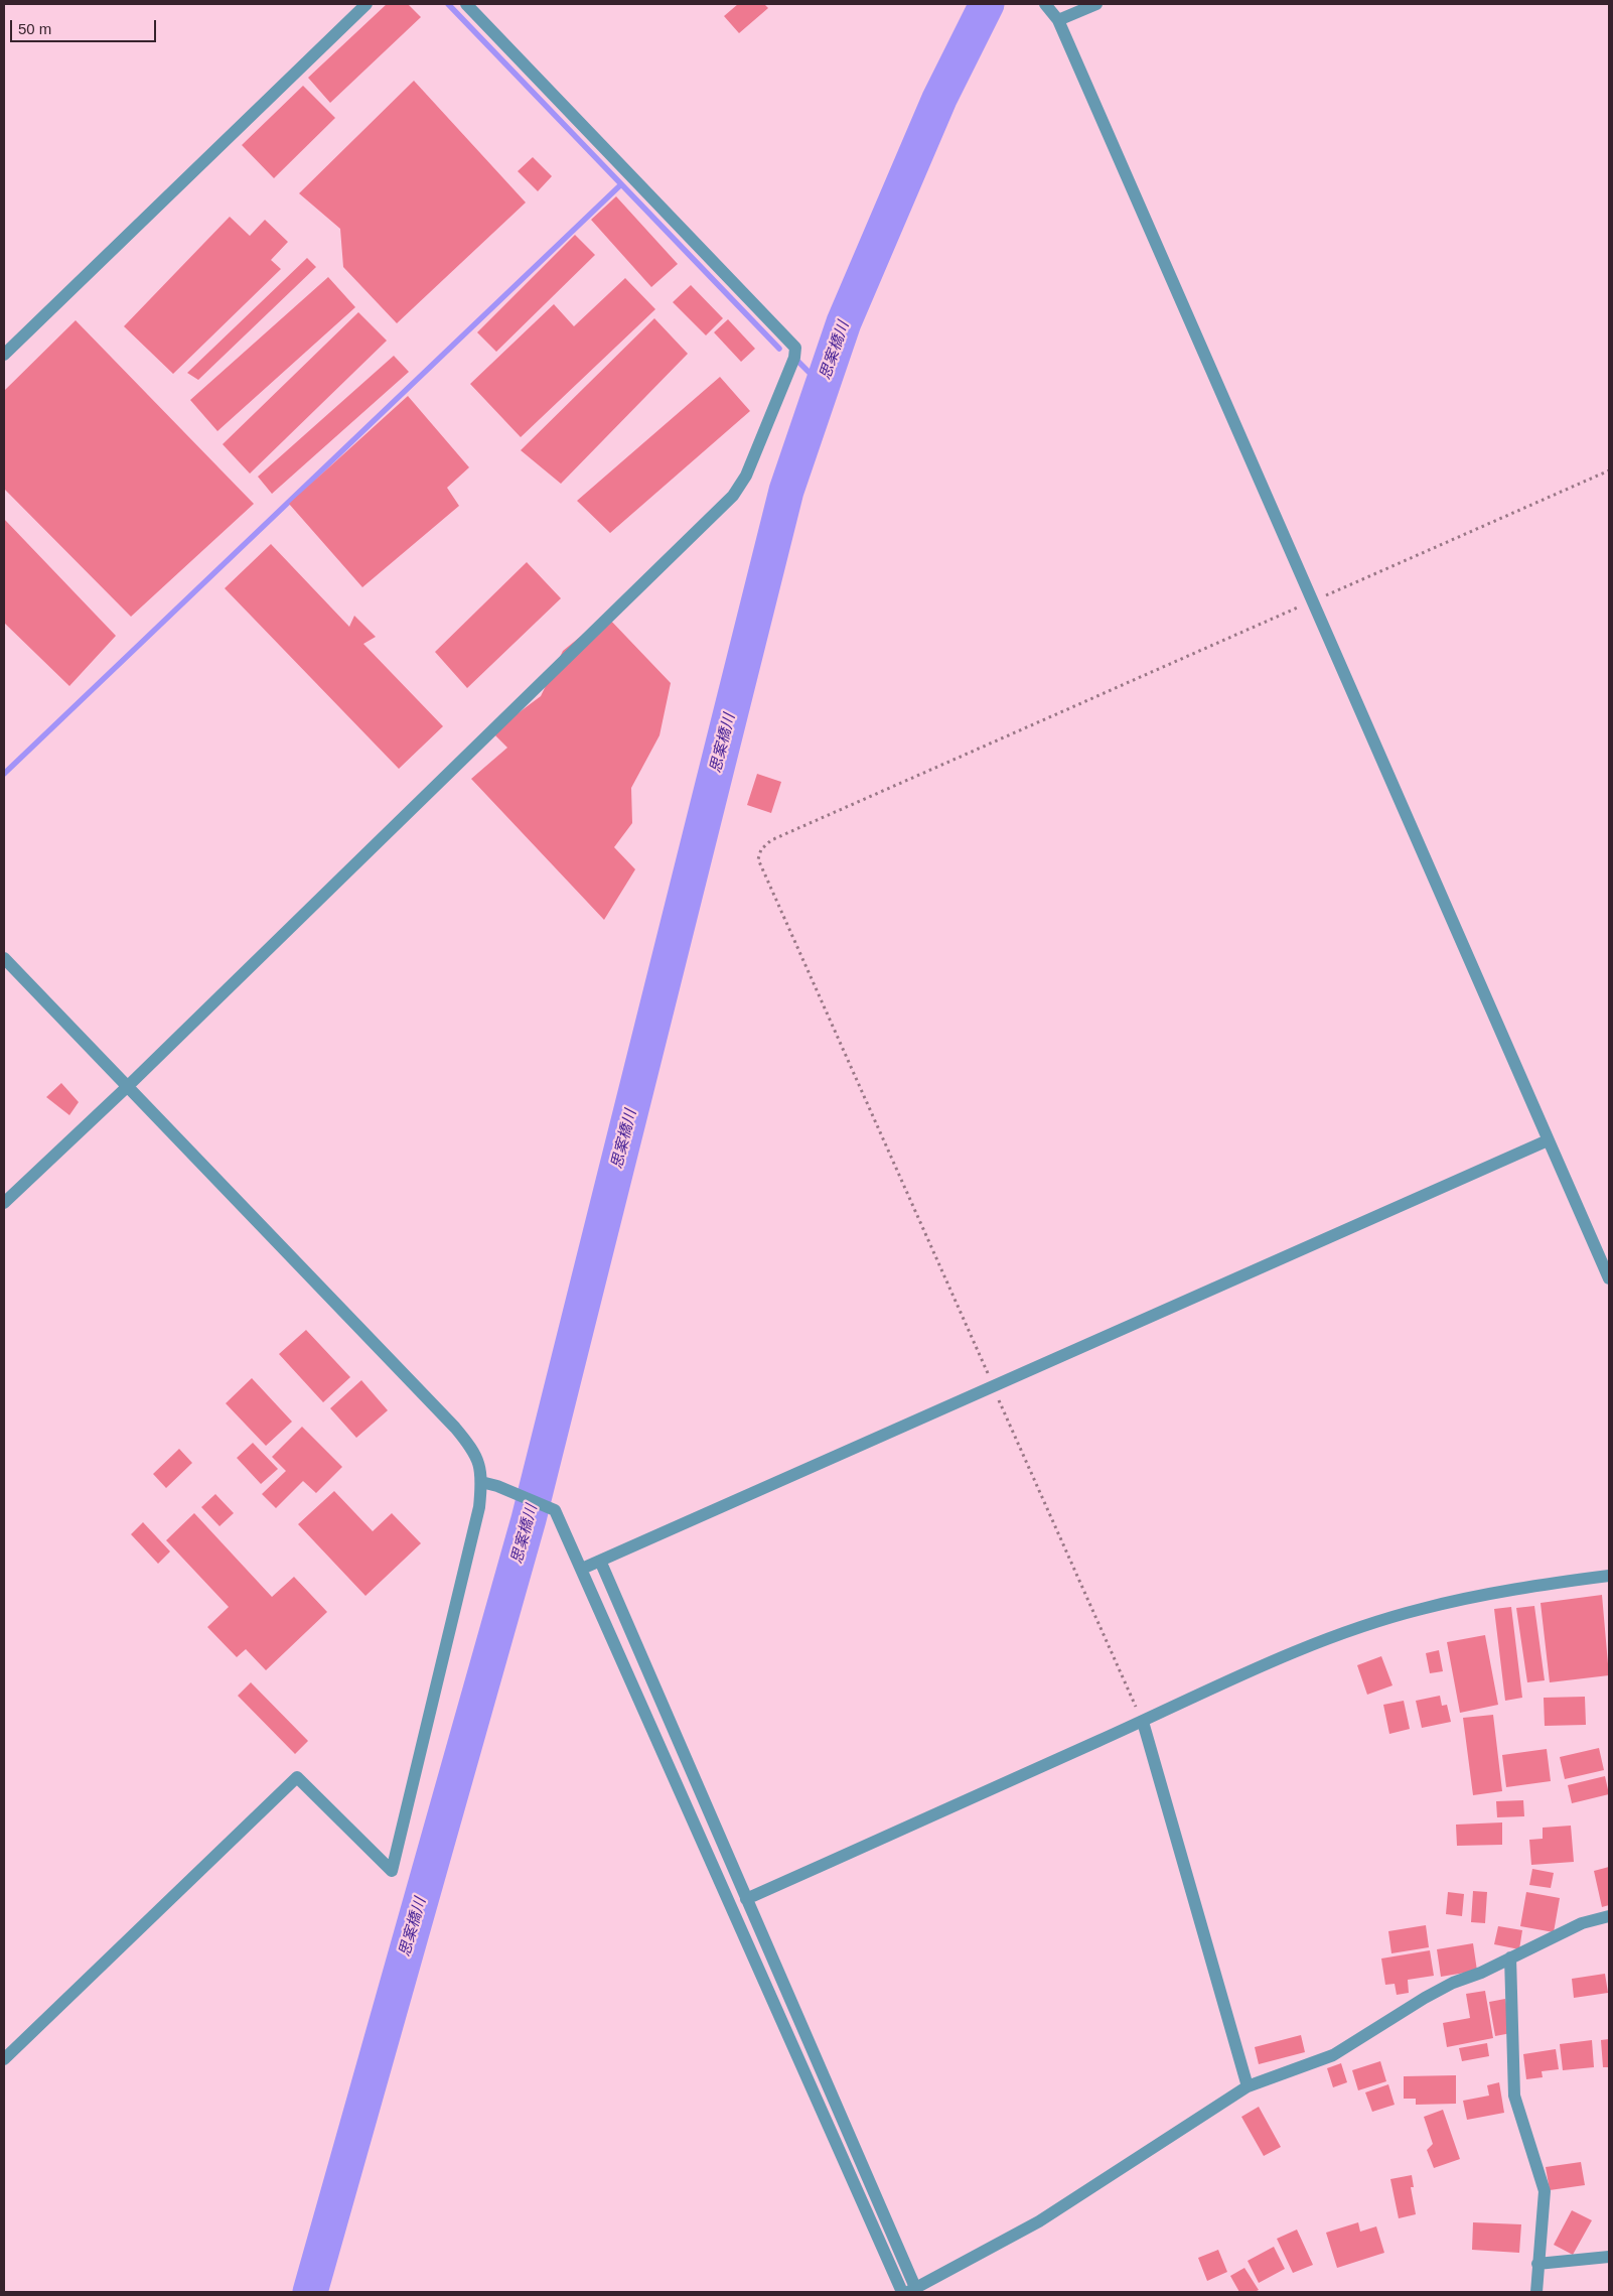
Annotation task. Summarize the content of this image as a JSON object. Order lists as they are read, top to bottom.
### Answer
{
  "water": ["思案橋川"],
  "scale_bar": "50 m"
}
